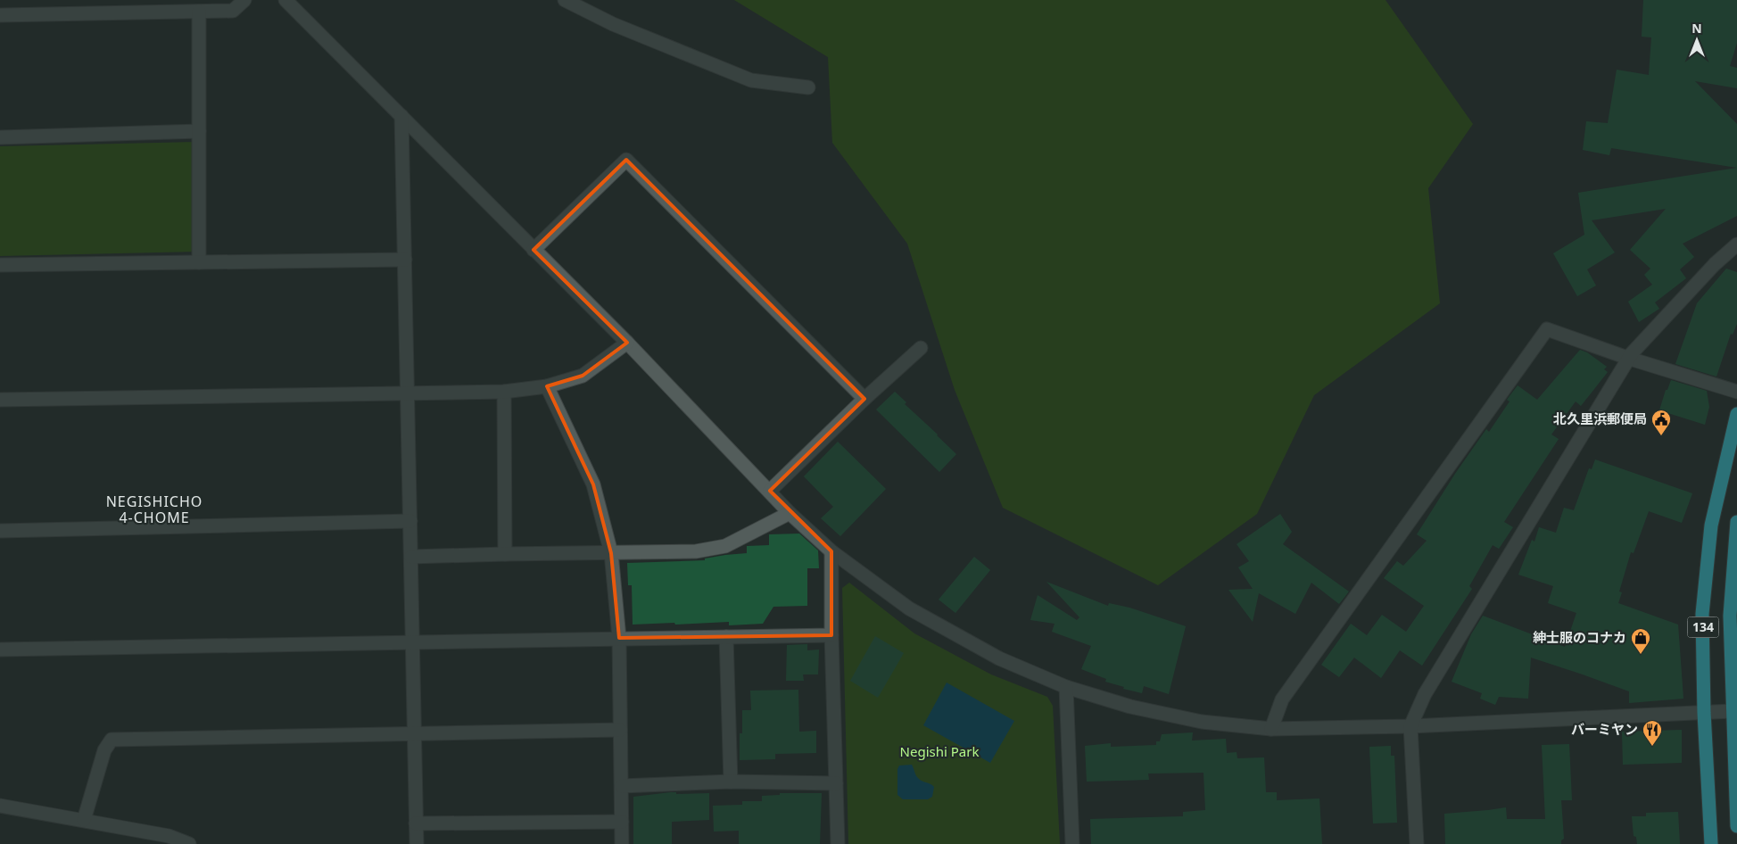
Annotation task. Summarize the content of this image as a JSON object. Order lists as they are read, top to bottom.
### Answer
{
  "streets": {
    "highway": ["134"]
  },
  "districts": ["NEGISHICHO 4-CHOME"],
  "parks": ["Negishi Park"],
  "places": {
    "public building": ["北久里浜郵便局"],
    "shop": ["紳士服のコナカ"],
    "restaurant": ["バーミヤン"]
  },
  "north": "top"
}
